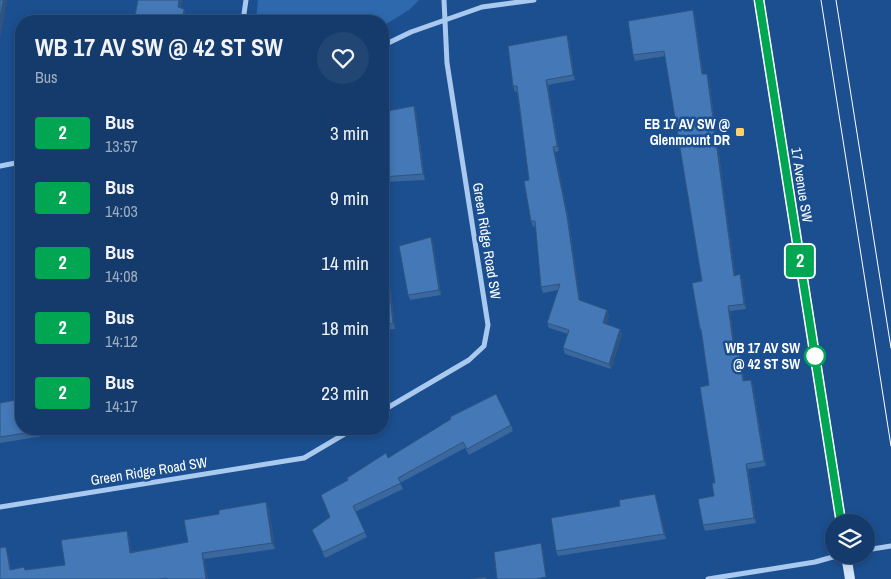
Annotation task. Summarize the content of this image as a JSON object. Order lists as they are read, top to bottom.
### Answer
{
  "streets": {
    "main road": ["17 Avenue SW"],
    "street": ["Green Ridge Road SW"]
  },
  "places": {
    "transit": ["EB 17 AV SW @ Glenmount DR"],
    "other": ["WB 17 AV SW @ 42 ST SW"]
  },
  "lines": ["bus line 2"],
  "page": {
    "on_map": "2",
    "heading": ["WB 17 AV SW @ 42 ST SW", "Bus"],
    "list": [
      {
        "mark": "2",
        "name": "Bus",
        "note": "13:57",
        "value": "3 min"
      },
      {
        "mark": "2",
        "name": "Bus",
        "note": "14:03",
        "value": "9 min"
      },
      {
        "mark": "2",
        "name": "Bus",
        "note": "14:08",
        "value": "14 min"
      },
      {
        "mark": "2",
        "name": "Bus",
        "note": "14:12",
        "value": "18 min"
      },
      {
        "mark": "2",
        "name": "Bus",
        "note": "14:17",
        "value": "23 min"
      }
    ]
  }
}
